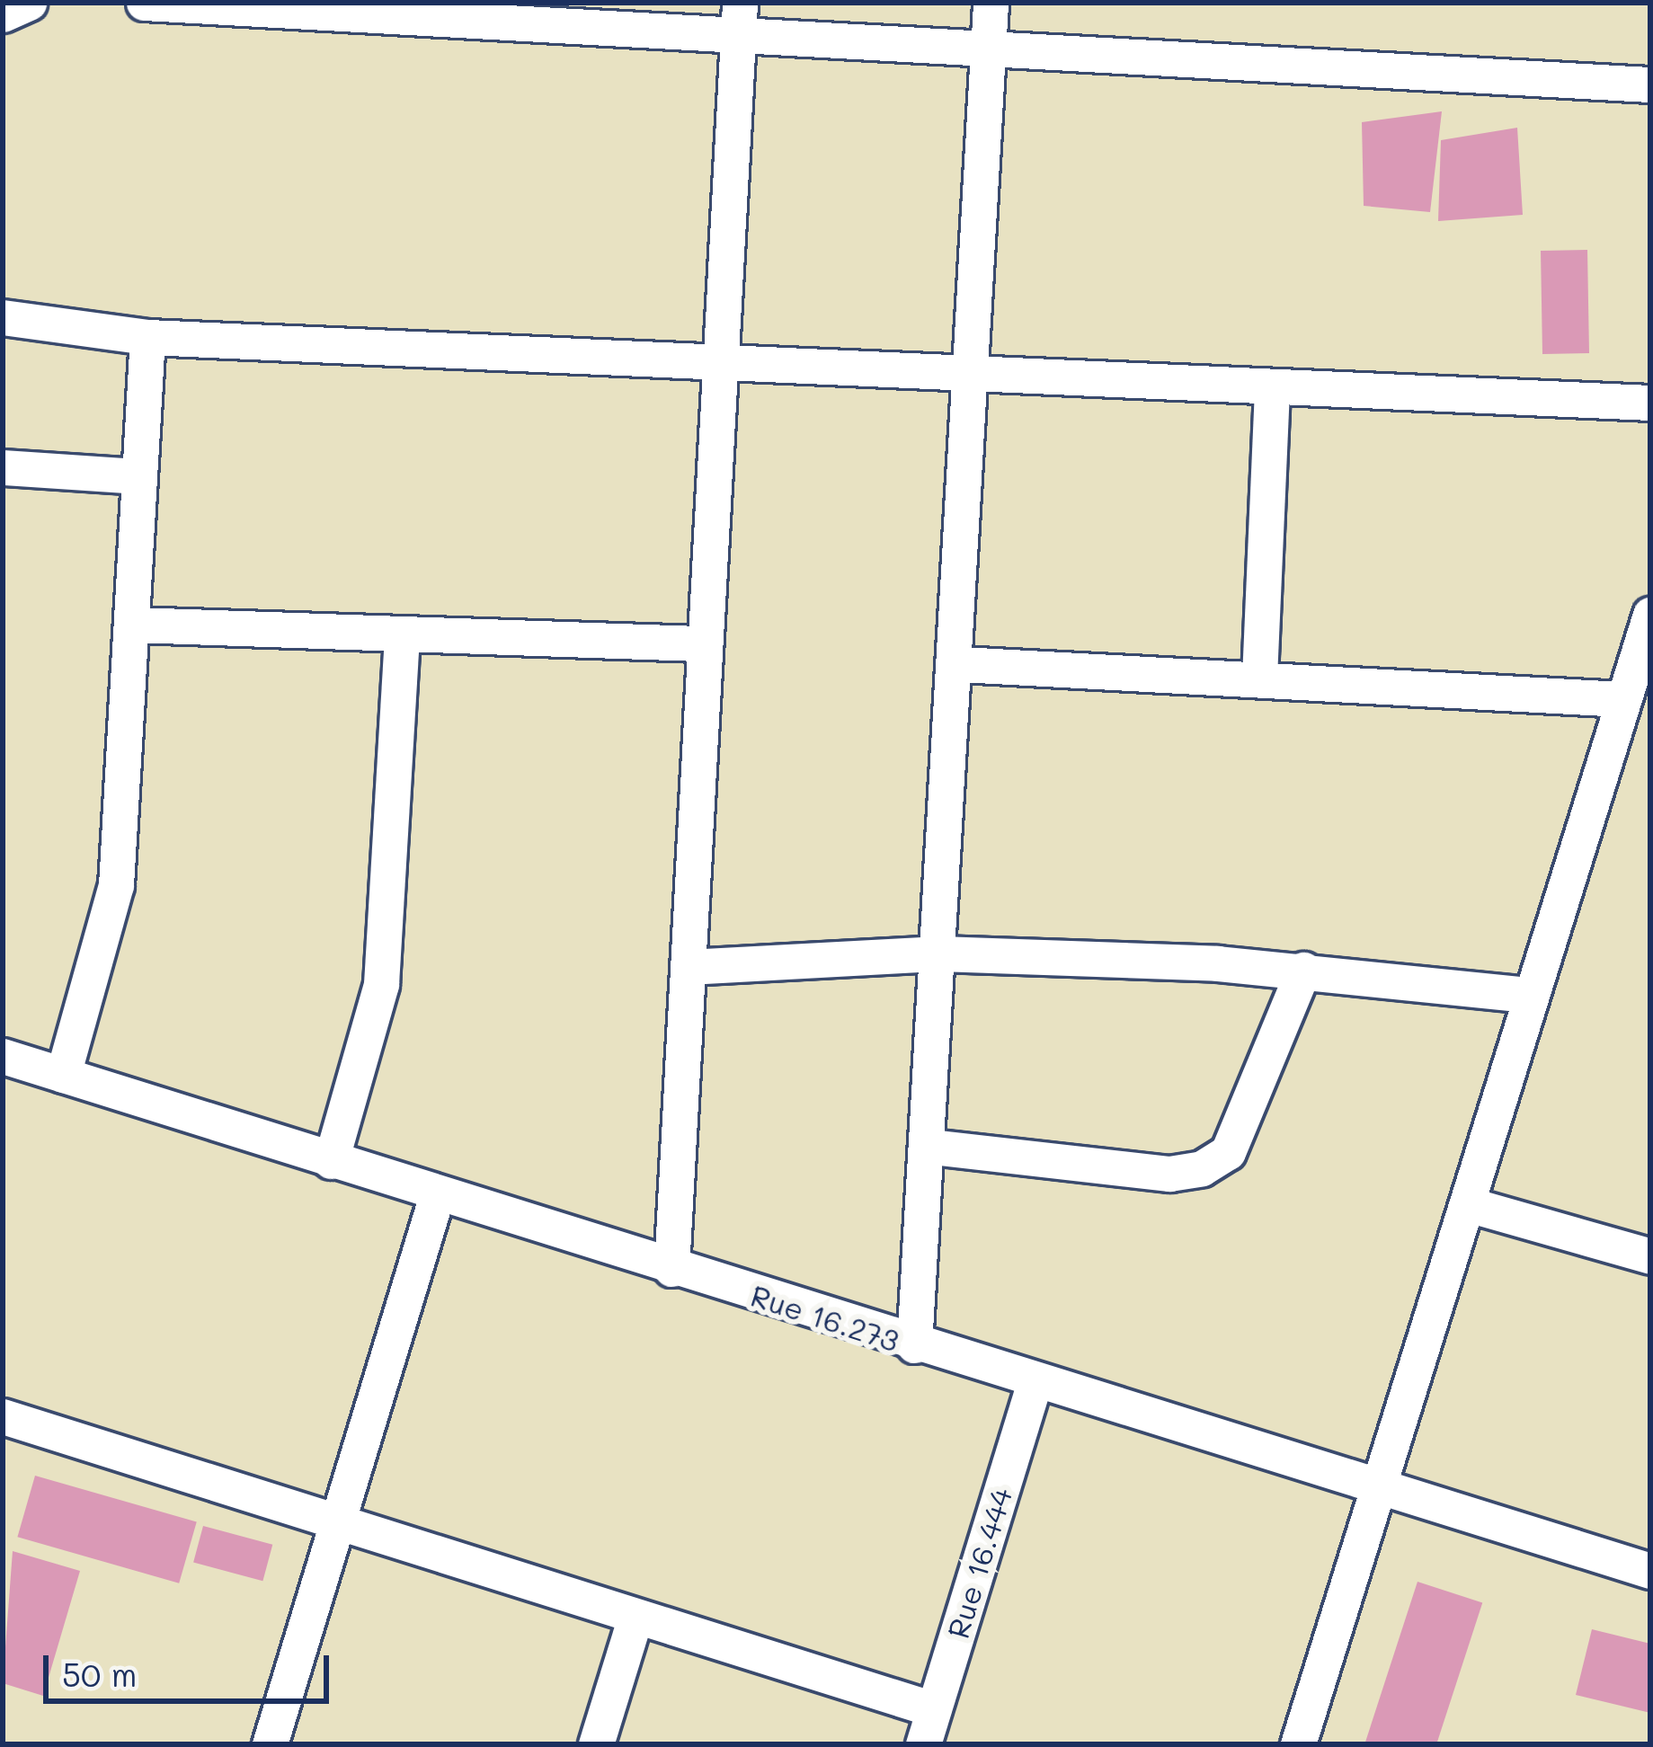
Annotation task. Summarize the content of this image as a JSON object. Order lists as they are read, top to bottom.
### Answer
{
  "streets": {
    "street": ["Rue 16.273", "Rue 16.444"]
  },
  "crossings": [
    ["Rue 16.273", "Rue 16.444"]
  ],
  "scale_bar": "50 m"
}
